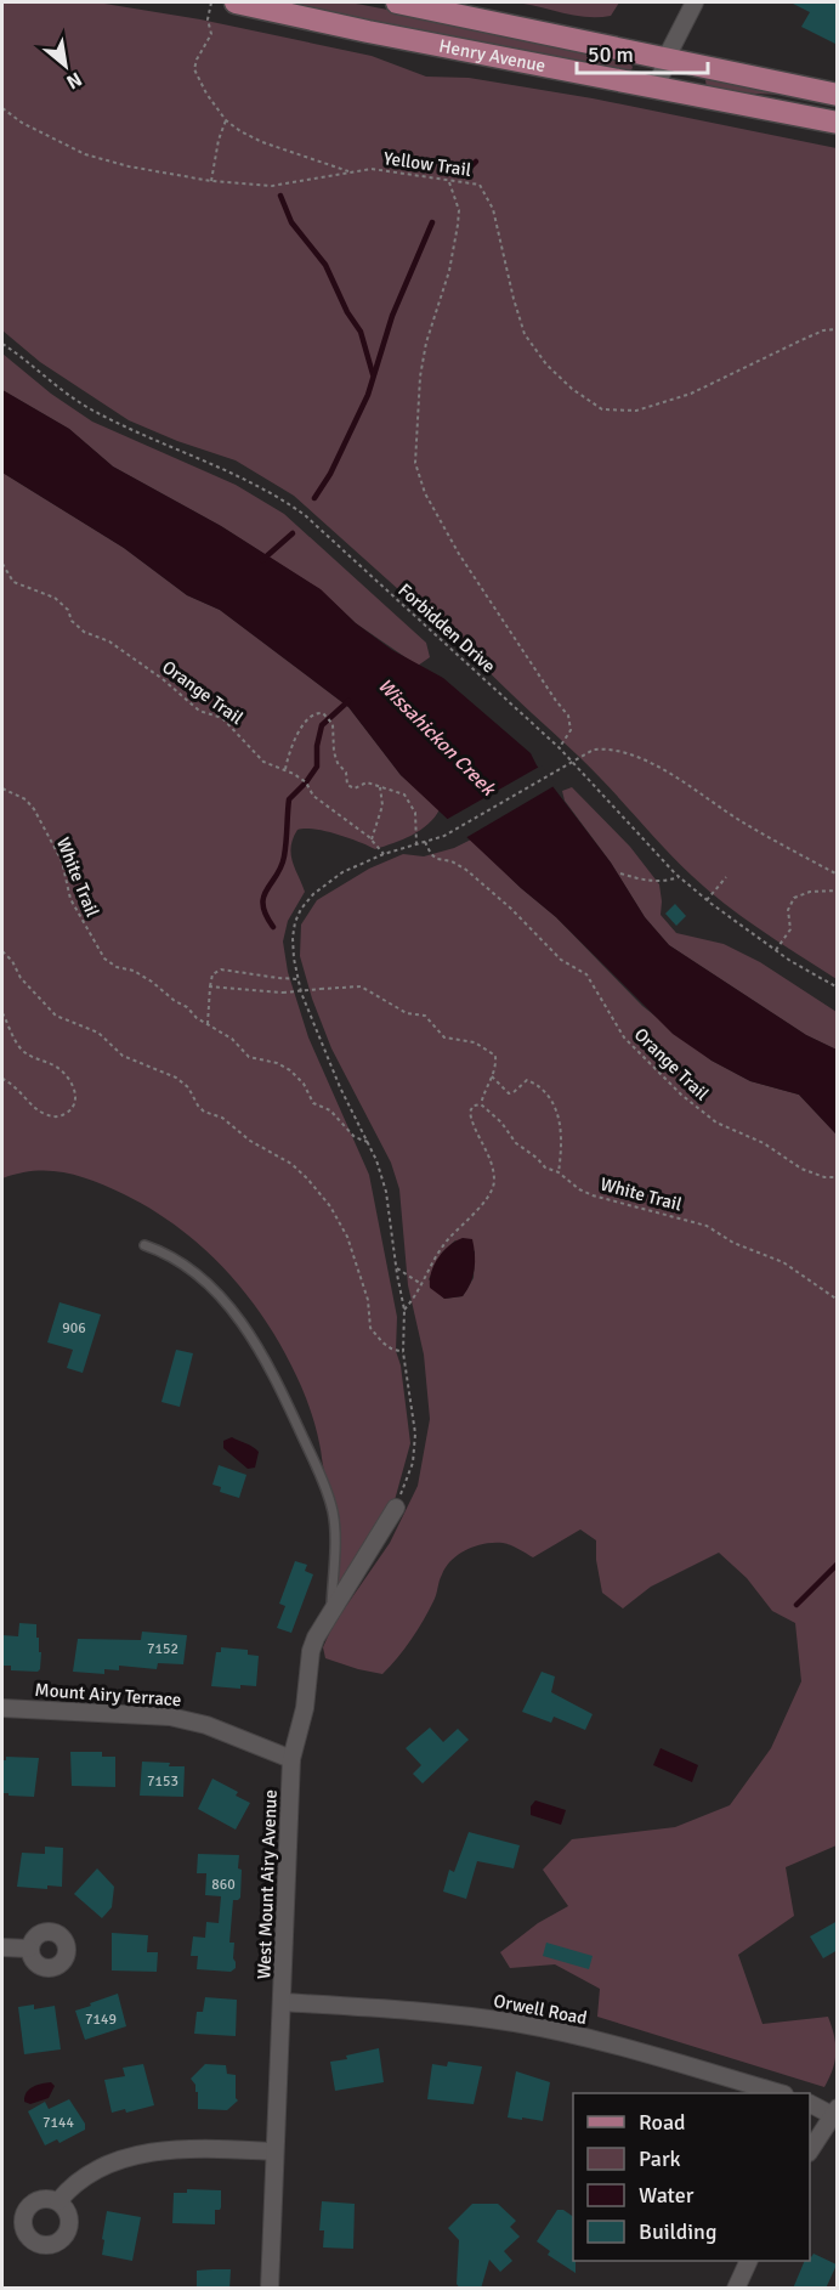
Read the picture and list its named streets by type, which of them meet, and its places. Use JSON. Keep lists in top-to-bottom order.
{
  "streets": {
    "main road": ["Henry Avenue"],
    "street": ["Mount Airy Terrace", "West Mount Airy Avenue", "Orwell Road"],
    "path": [
      "Yellow Trail",
      "Forbidden Drive",
      "Orange Trail",
      "White Trail"
    ]
  },
  "crossings": [
    ["Mount Airy Terrace", "West Mount Airy Avenue"],
    ["West Mount Airy Avenue", "Orwell Road"]
  ],
  "water": ["Wissahickon Creek"],
  "house_numbers": [
    "906",
    "7152",
    "7153",
    "860",
    "7149",
    "7144"
  ],
  "legend": [
    "Road",
    "Park",
    "Water",
    "Building"
  ],
  "scale_bar": "50 m",
  "north": "bottom right"
}
